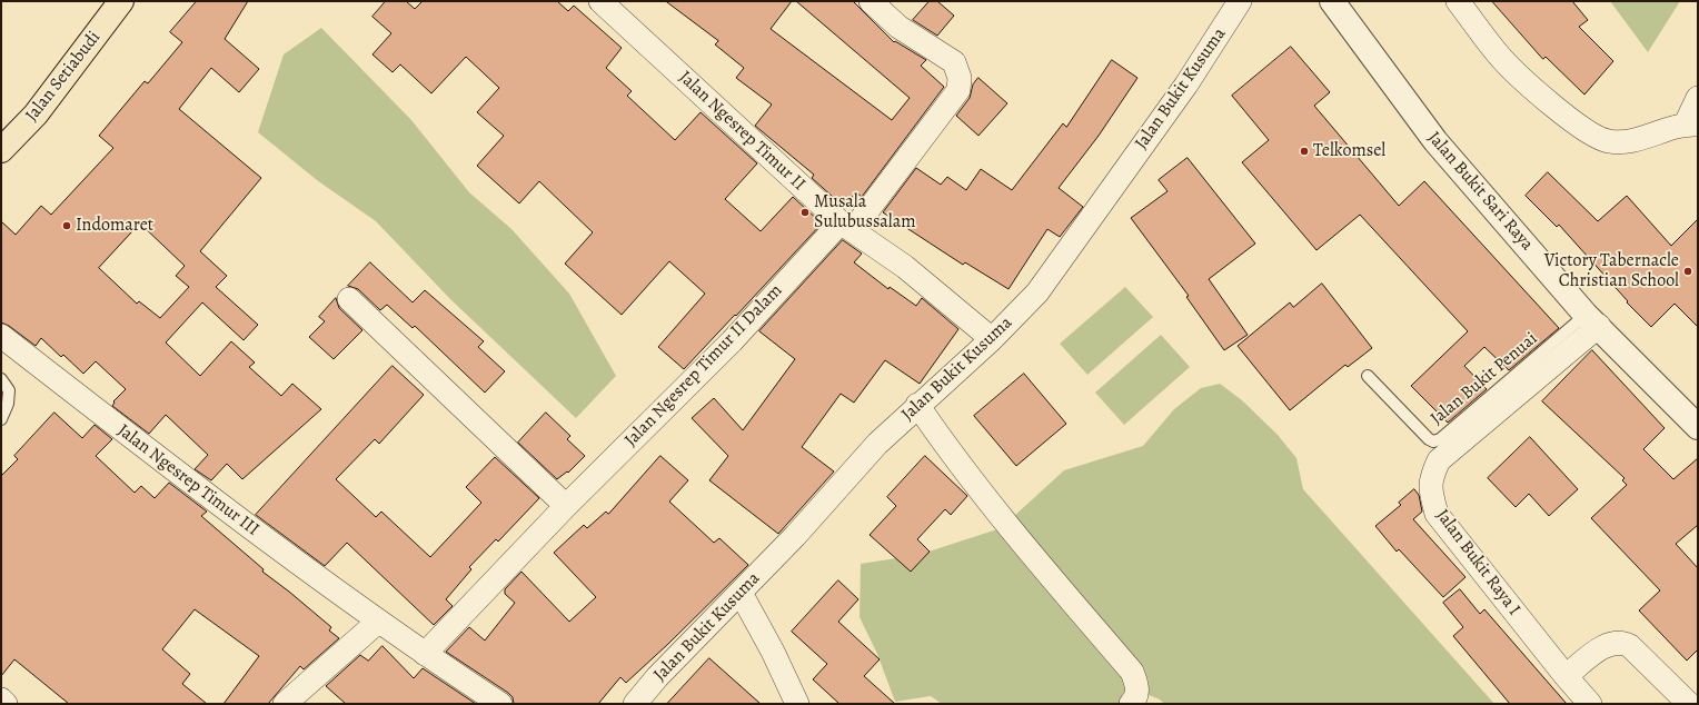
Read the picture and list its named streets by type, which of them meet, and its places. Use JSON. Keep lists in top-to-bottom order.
{
  "streets": {
    "highway": ["Jalan Setiabudi"],
    "street": [
      "Jalan Bukit Kusuma",
      "Jalan Ngesrep Timur II",
      "Jalan Bukit Sari Raya",
      "Jalan Ngesrep Timur II Dalam",
      "Jalan Ngesrep Timur III",
      "Jalan Bukit Raya I"
    ],
    "lane": ["Jalan Bukit Penuai"]
  },
  "crossings": [
    ["Jalan Bukit Kusuma", "Jalan Ngesrep Timur II"],
    ["Jalan Ngesrep Timur II", "Jalan Ngesrep Timur II Dalam"],
    ["Jalan Bukit Sari Raya", "Jalan Bukit Penuai"],
    ["Jalan Bukit Sari Raya", "Jalan Bukit Raya I"],
    ["Jalan Ngesrep Timur II Dalam", "Jalan Ngesrep Timur III"],
    ["Jalan Bukit Penuai", "Jalan Bukit Raya I"]
  ],
  "places": [
    "Telkomsel",
    "Musala Sulubussalam",
    "Indomaret",
    "Victory Tabernacle Christian School"
  ]
}
